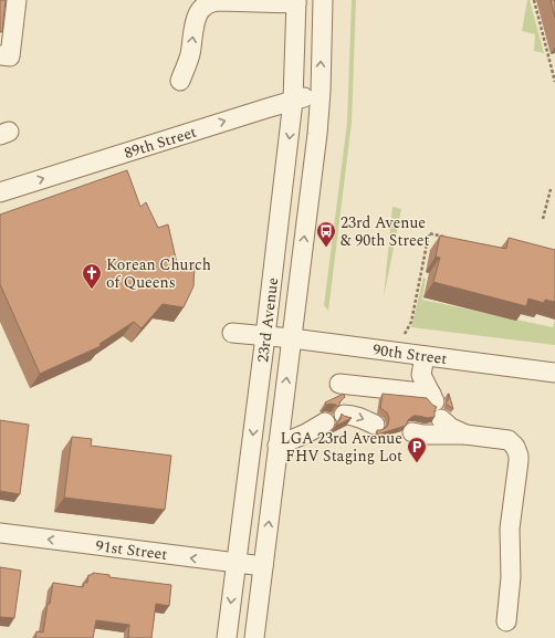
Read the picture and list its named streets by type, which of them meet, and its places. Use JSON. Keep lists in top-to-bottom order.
{
  "streets": {
    "street": [
      "89th Street",
      "23rd Avenue",
      "90th Street",
      "91st Street"
    ]
  },
  "crossings": [
    ["89th Street", "23rd Avenue"],
    ["23rd Avenue", "90th Street"],
    ["23rd Avenue", "91st Street"]
  ],
  "one_way": ["89th Street", "91st Street"],
  "places": {
    "bus stop": ["23rd Avenue & 90th Street"],
    "church": ["Korean Church of Queens"],
    "parking": ["LGA 23rd Avenue FHV Staging Lot"]
  }
}
